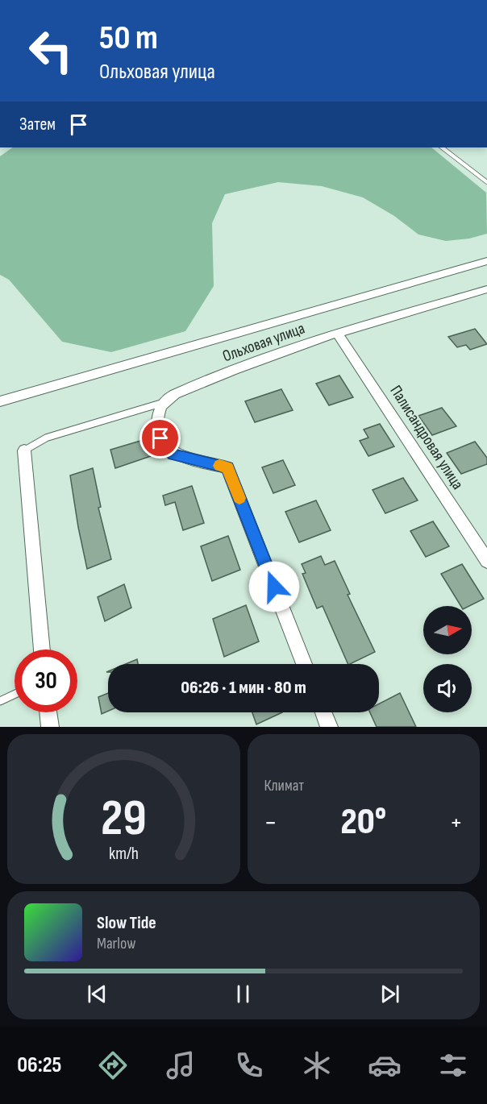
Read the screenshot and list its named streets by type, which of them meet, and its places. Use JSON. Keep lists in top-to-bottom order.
{
  "streets": {
    "street": ["Ольховая улица", "Палисандровая улица"]
  },
  "crossings": [
    ["Ольховая улица", "Палисандровая улица"]
  ],
  "north": "right",
  "page": {
    "turn": ["50 m", "Ольховая улица"],
    "then": "Затем",
    "limit": "30",
    "trip": "06:26 · 1 мин · 80 m",
    "tile": "Климат",
    "heat": ["−", "20°", "+"],
    "song": ["Slow Tide", "Marlow"],
    "tabs": "06:25",
    "gauge": ["29", "km/h"]
  }
}
